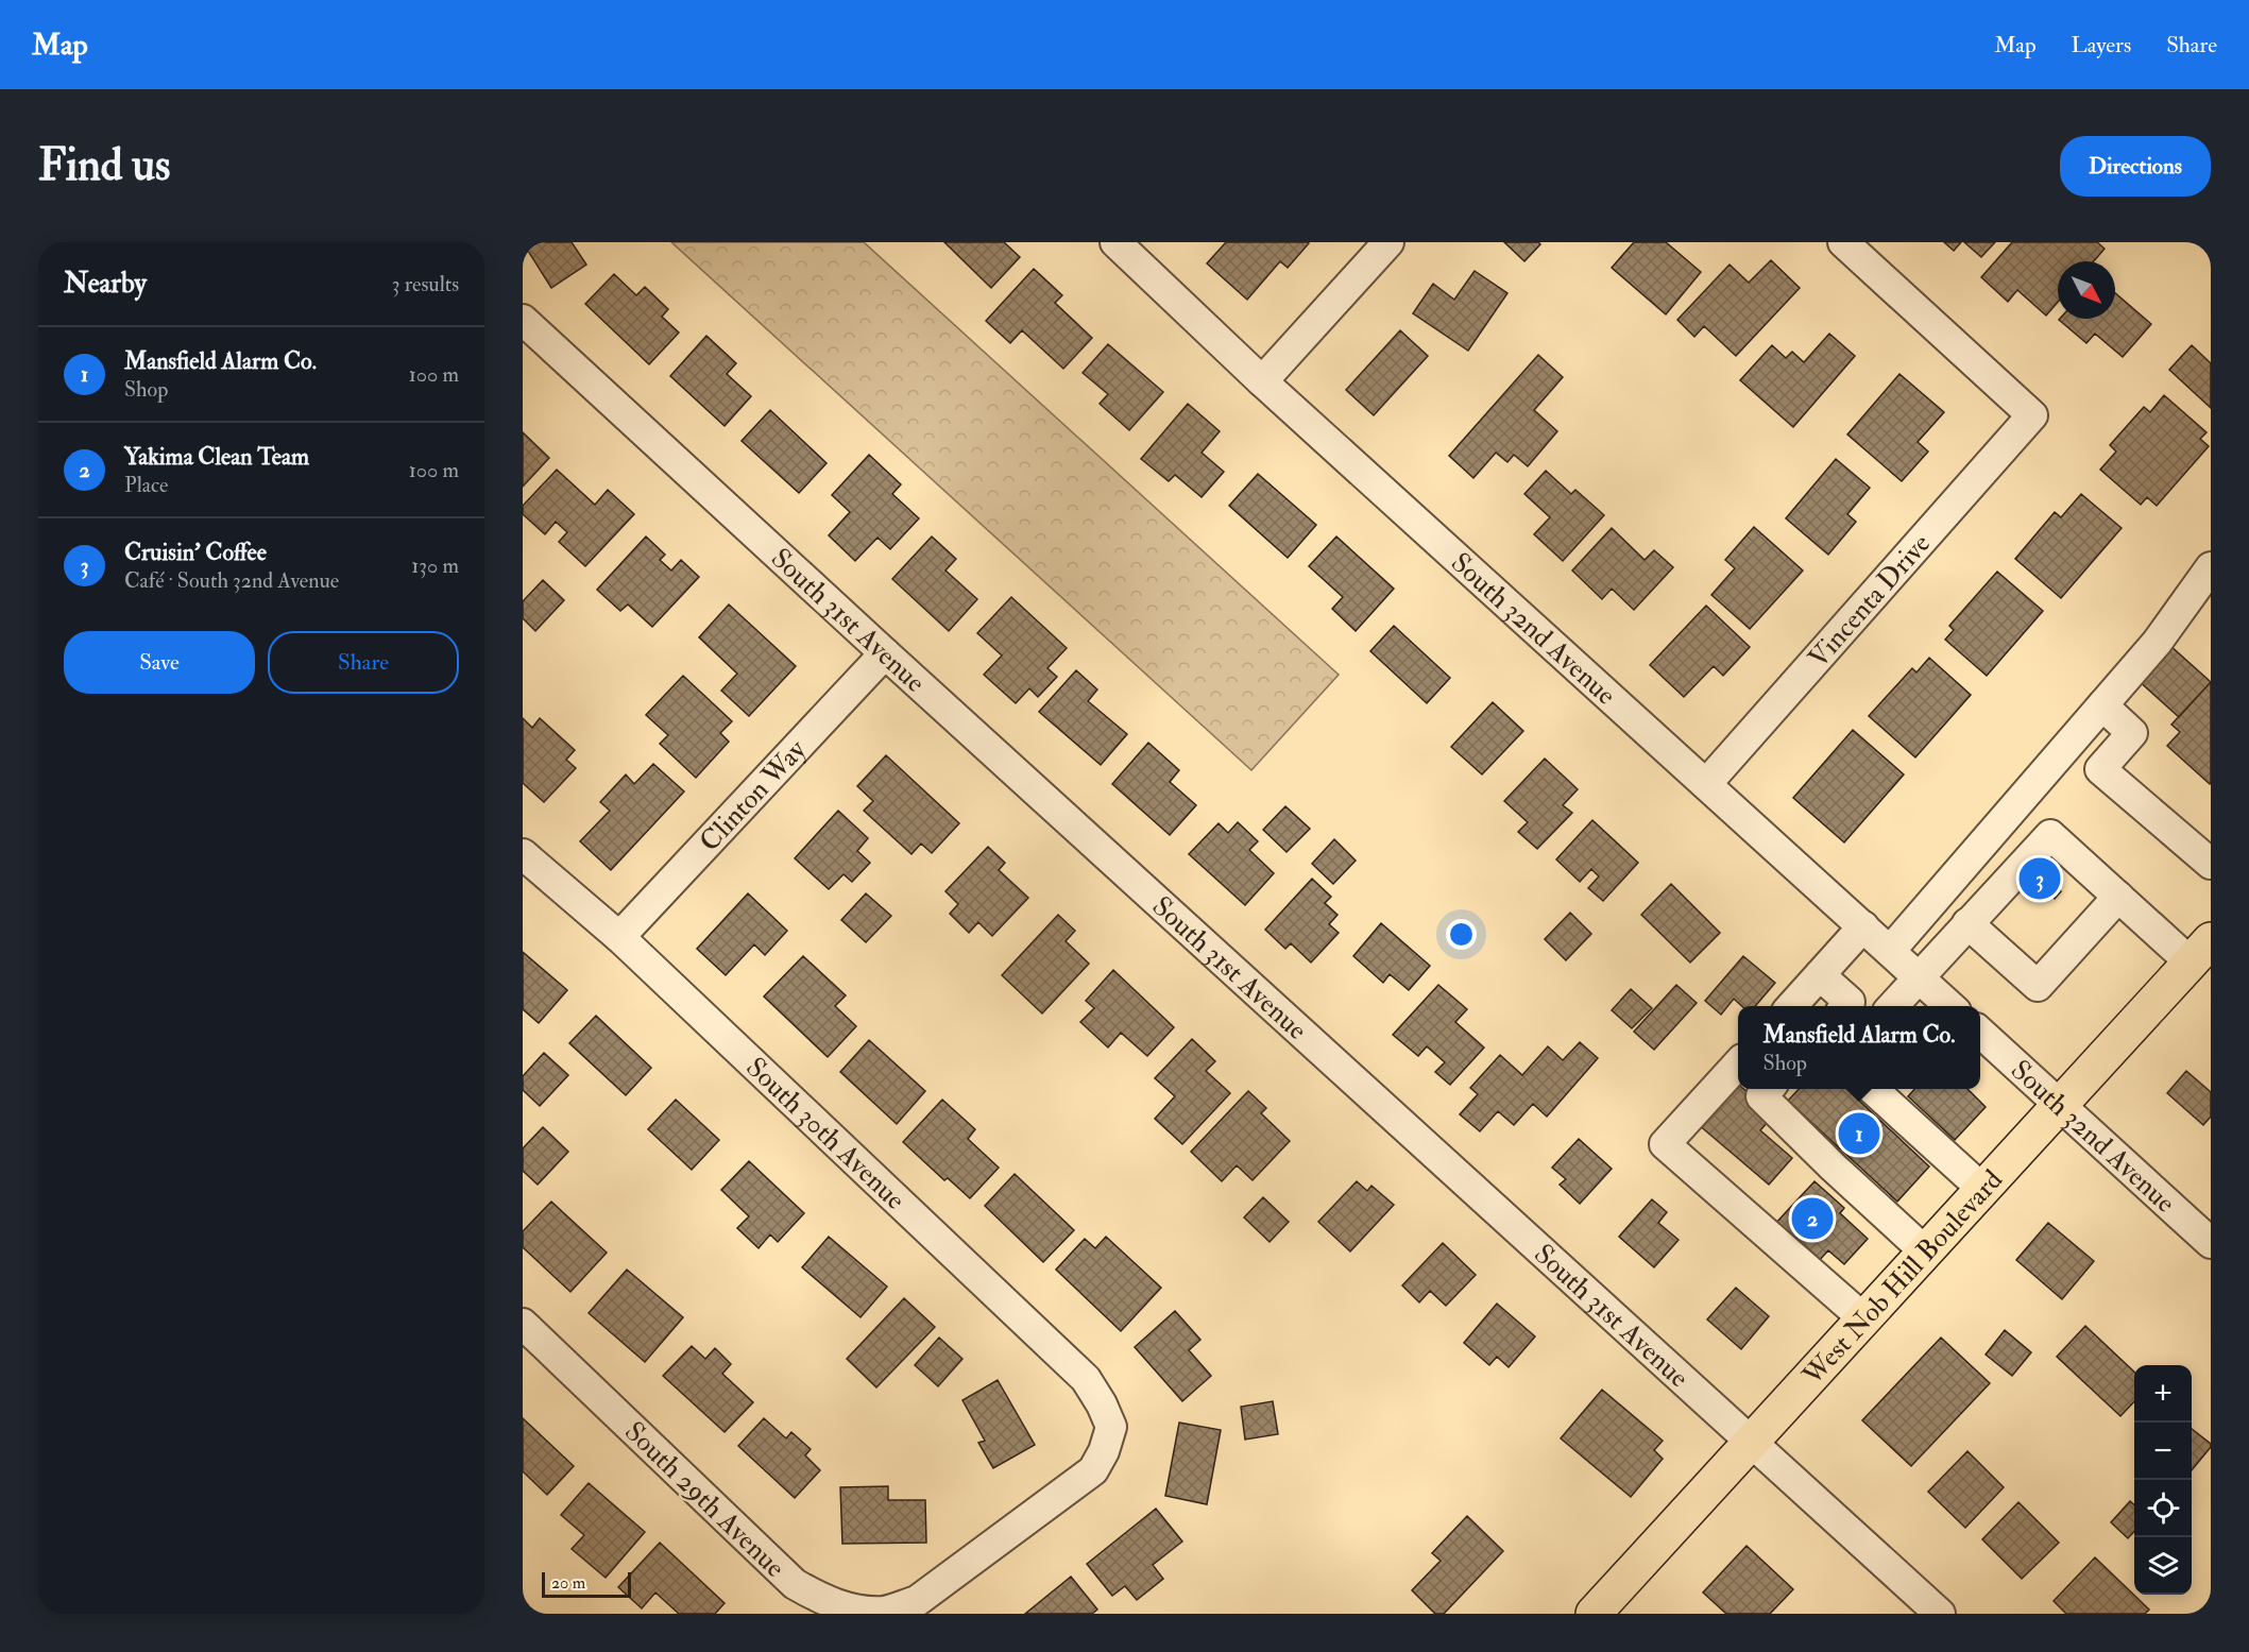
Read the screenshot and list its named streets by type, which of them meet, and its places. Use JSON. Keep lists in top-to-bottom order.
{
  "streets": {
    "main road": ["West Nob Hill Boulevard"],
    "street": [
      "Vincenta Drive",
      "South 31st Avenue",
      "South 32nd Avenue",
      "Clinton Way",
      "South 30th Avenue",
      "South 29th Avenue"
    ]
  },
  "crossings": [
    ["Vincenta Drive", "South 32nd Avenue"],
    ["South 31st Avenue", "Clinton Way"],
    ["South 31st Avenue", "West Nob Hill Boulevard"],
    ["South 32nd Avenue", "West Nob Hill Boulevard"],
    ["Clinton Way", "South 30th Avenue"],
    ["South 30th Avenue", "South 29th Avenue"]
  ],
  "scale_bar": "20 m",
  "north": "bottom right",
  "page": {
    "header": "Map",
    "nav": ["Map", "Layers", "Share"],
    "buttons": [
      "Directions",
      ["Save", "Share"]
    ],
    "title": "Find us",
    "heading": ["Nearby", "3 results"],
    "list": [
      {
        "mark": "1",
        "name": "Mansfield Alarm Co.",
        "note": "Shop",
        "value": "100 m"
      },
      {
        "mark": "2",
        "name": "Yakima Clean Team",
        "note": "Place",
        "value": "100 m"
      },
      {
        "mark": "3",
        "name": "Cruisin' Coffee",
        "note": "Café · South 32nd Avenue",
        "value": "130 m"
      }
    ],
    "pins": ["3", "1", "2"],
    "popup": ["Mansfield Alarm Co.", "Shop"],
    "map_buttons": ["+", "−"],
    "scale": "20 m"
  }
}
